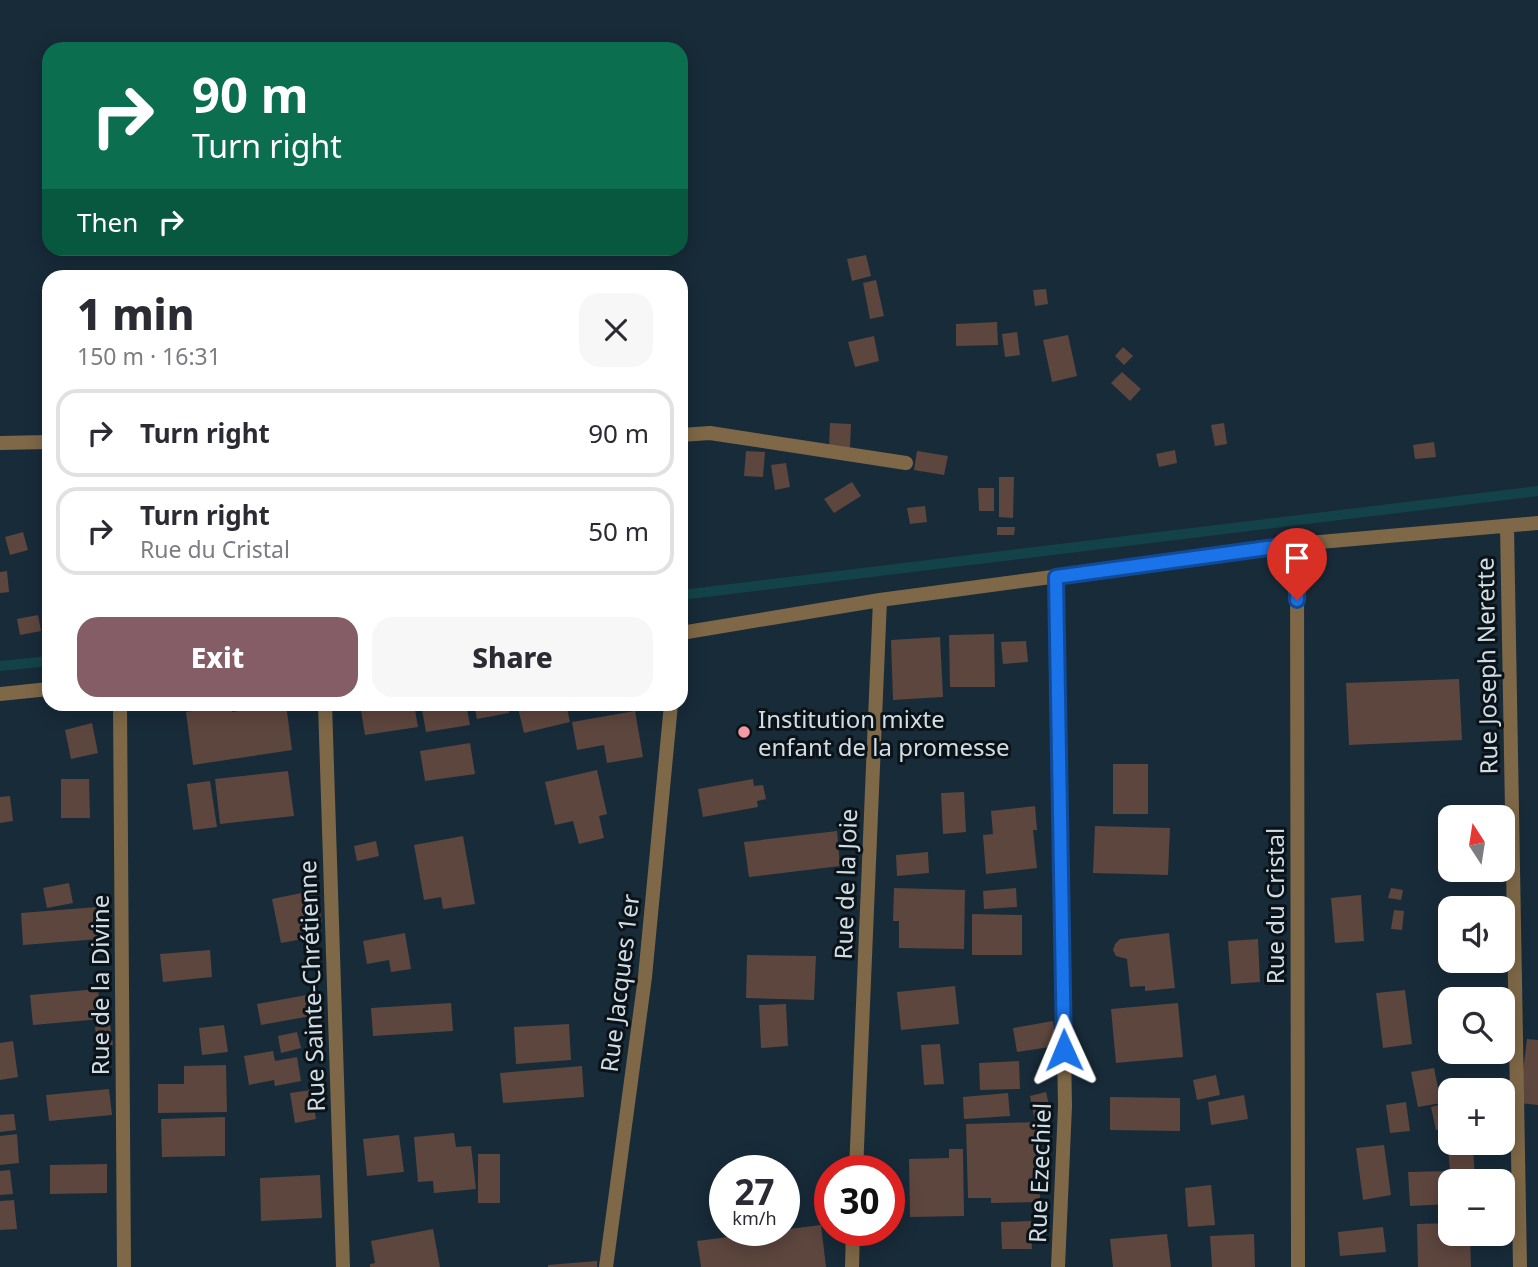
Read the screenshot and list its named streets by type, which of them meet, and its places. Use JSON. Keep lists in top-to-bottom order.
{
  "streets": {
    "street": [
      "Rue Joseph Nerette",
      "Rue de la Joie",
      "Rue du Cristal",
      "Rue Jacques 1er",
      "Rue de la Divine",
      "Rue Sainte-Chrétienne",
      "Rue Ezechiel"
    ]
  },
  "places": ["Institution mixte enfant de la promesse"],
  "north": "top",
  "page": {
    "turn": ["90 m", "Turn right"],
    "then": "Then",
    "heading": ["1 min", "150 m · 16:31"],
    "list": [
      {
        "name": "Turn right",
        "value": "90 m"
      },
      {
        "name": "Turn right",
        "note": "Rue du Cristal",
        "value": "50 m"
      }
    ],
    "buttons": ["Exit", "Share"],
    "map_buttons": ["+", "−"],
    "speed": "27 km/h",
    "limit": "30"
  }
}
